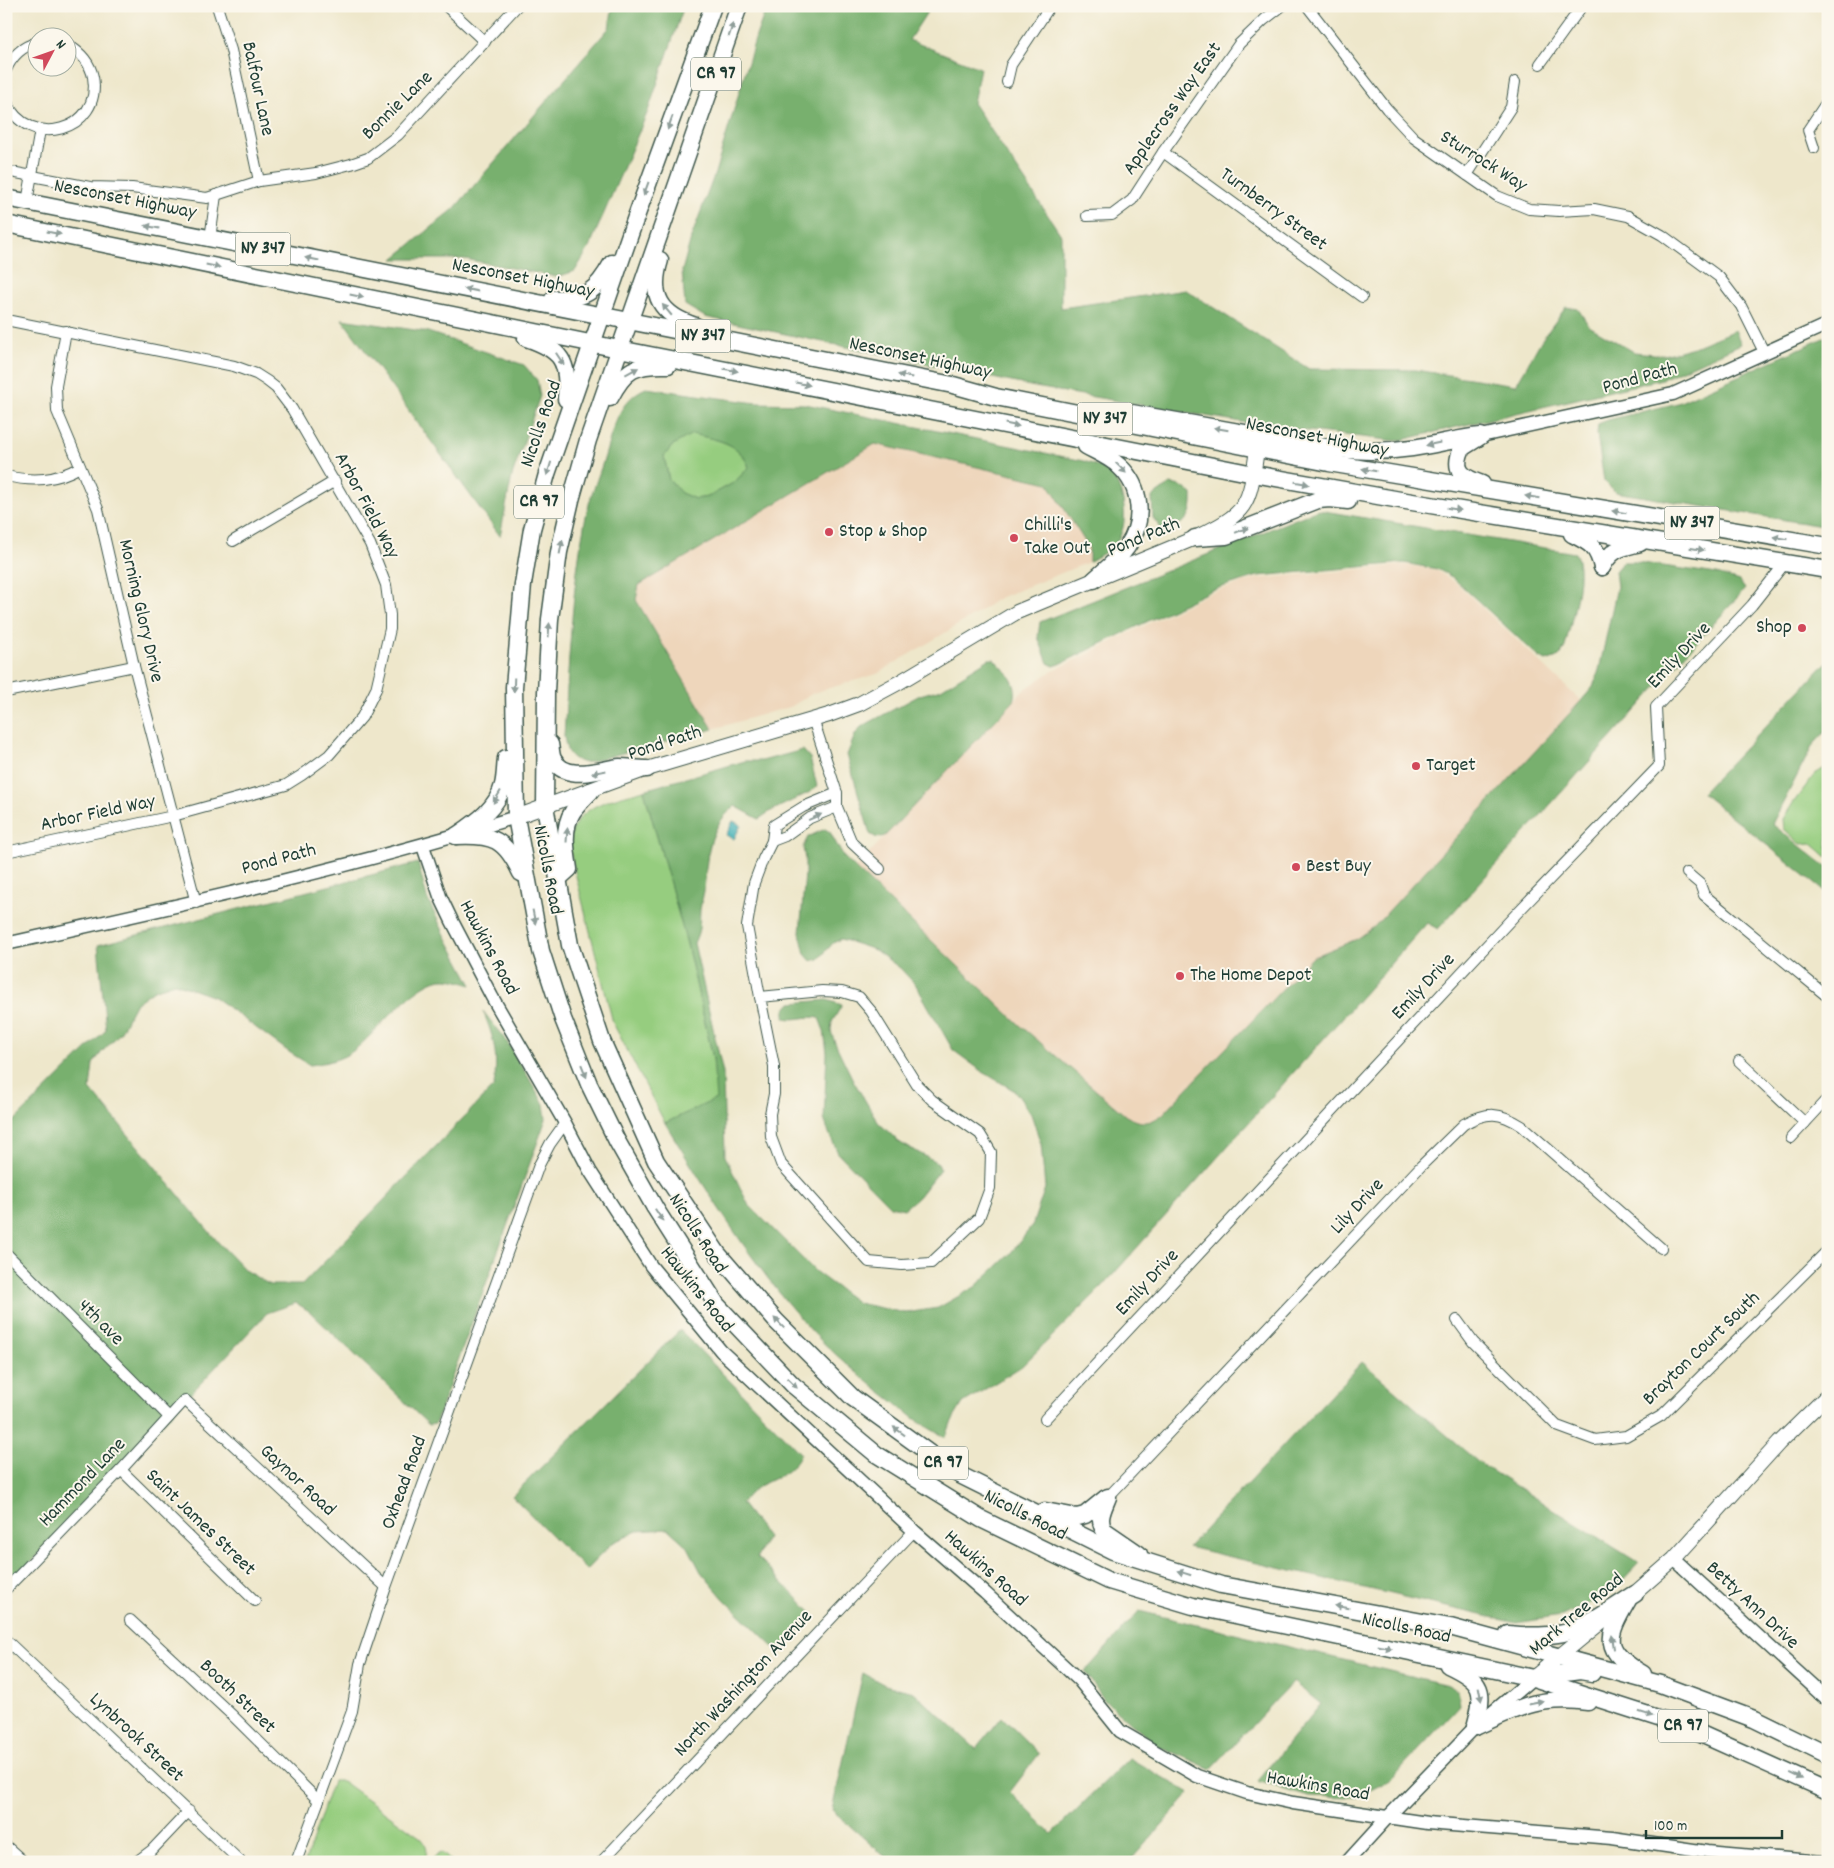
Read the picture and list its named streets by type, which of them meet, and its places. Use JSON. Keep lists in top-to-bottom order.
{
  "streets": {
    "highway": [
      "CR 97",
      "Nesconset Highway",
      "NY 347",
      "Nicolls Road"
    ],
    "main road": ["Pond Path", "Mark Tree Road"],
    "street": [
      "Balfour Lane",
      "Bonnie Lane",
      "Applecross Way East",
      "Sturrock Way",
      "Turnberry Street",
      "Arbor Field Way",
      "Morning Glory Drive",
      "Emily Drive",
      "Hawkins Road",
      "Lily Drive",
      "4th ave",
      "Brayton Court South",
      "Gaynor Road",
      "Hammond Lane",
      "Oxhead Road",
      "Saint James Street",
      "Betty Ann Drive",
      "North Washington Avenue",
      "Booth Street",
      "Lynbrook Street"
    ]
  },
  "crossings": [
    ["Balfour Lane", "Bonnie Lane"],
    ["Applecross Way East", "Turnberry Street"],
    ["Sturrock Way", "Pond Path"],
    ["Nesconset Highway", "Pond Path"],
    ["Nesconset Highway", "Nicolls Road"],
    ["NY 347", "Pond Path"],
    ["NY 347", "Nicolls Road"],
    ["NY 347", "Emily Drive"],
    ["Pond Path", "Nicolls Road"],
    ["Pond Path", "Morning Glory Drive"],
    ["Pond Path", "Hawkins Road"],
    ["Nicolls Road", "Mark Tree Road"],
    ["Arbor Field Way", "Morning Glory Drive"],
    ["Hawkins Road", "Oxhead Road"],
    ["Hawkins Road", "Mark Tree Road"],
    ["Hawkins Road", "North Washington Avenue"],
    ["4th ave", "Hammond Lane"],
    ["Gaynor Road", "Hammond Lane"],
    ["Gaynor Road", "Oxhead Road"],
    ["Hammond Lane", "Saint James Street"],
    ["Oxhead Road", "Booth Street"],
    ["Betty Ann Drive", "Mark Tree Road"]
  ],
  "places": [
    "Stop & Shop",
    "Chilli's Take Out",
    "Shop",
    "Target",
    "Best Buy",
    "The Home Depot"
  ],
  "scale_bar": "100 m",
  "north": "top right"
}
